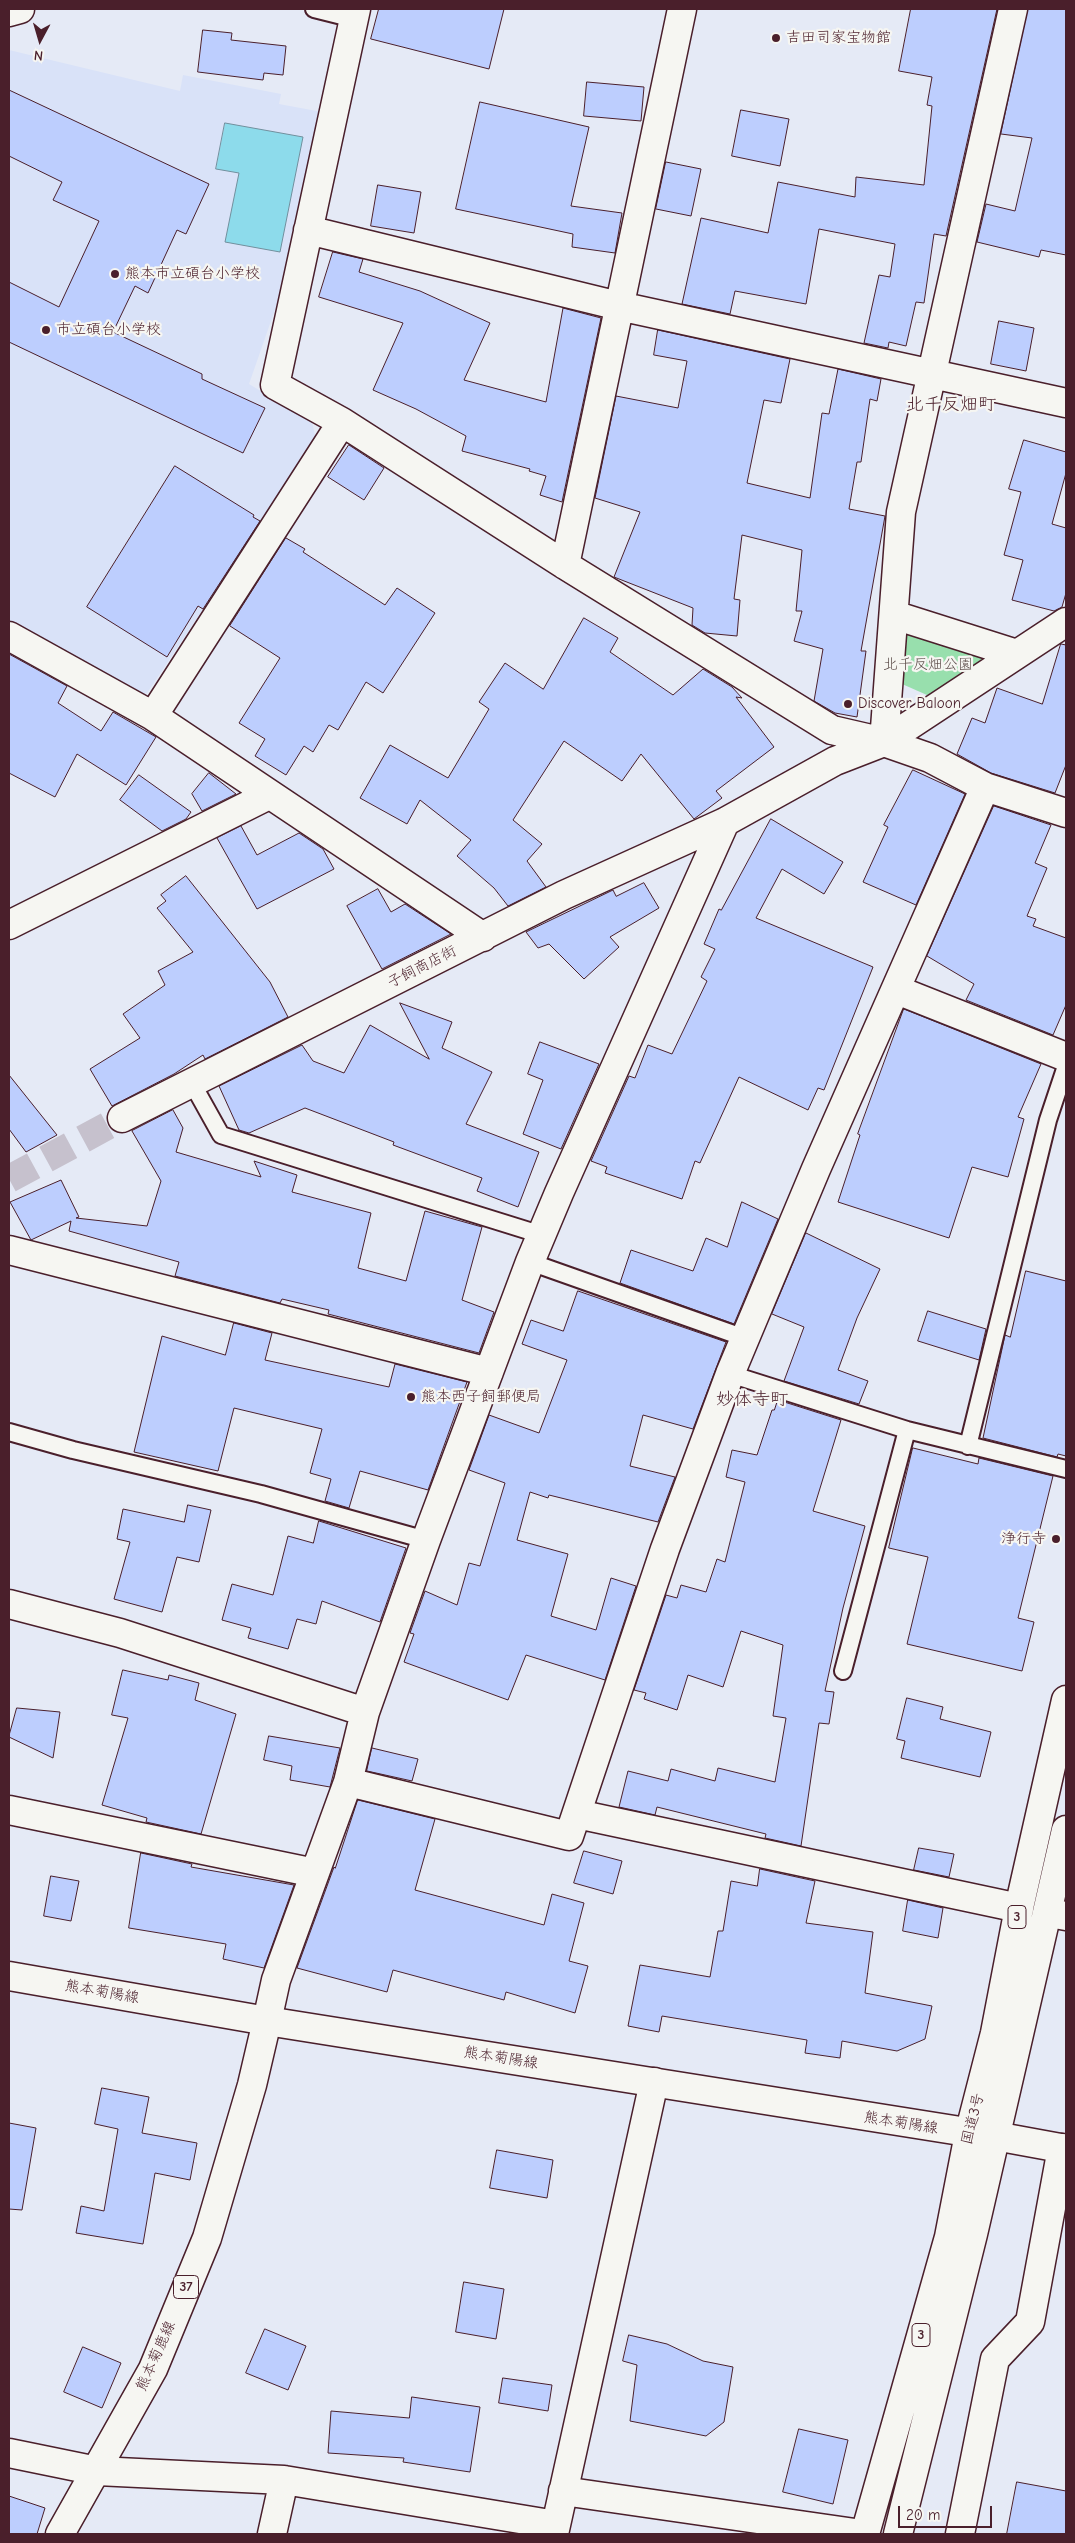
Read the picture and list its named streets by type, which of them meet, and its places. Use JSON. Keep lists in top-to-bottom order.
{
  "streets": {
    "main road": [
      "子飼商店街",
      "3",
      "熊本菊陽線",
      "国道3号",
      "37",
      "熊本菊鹿線"
    ]
  },
  "crossings": [
    ["子飼商店街", "熊本菊鹿線"],
    ["熊本菊陽線", "国道3号"],
    ["熊本菊陽線", "熊本菊鹿線"]
  ],
  "districts": ["北千反畑町", "妙体寺町"],
  "parks": ["北千反畑公園"],
  "places": [
    "吉田司家宝物館",
    "熊本市立碩台小学校",
    "市立碩台小学校",
    "Discover Baloon",
    "熊本西子飼郵便局",
    "浄行寺"
  ],
  "scale_bar": "20 m",
  "north": "bottom"
}
